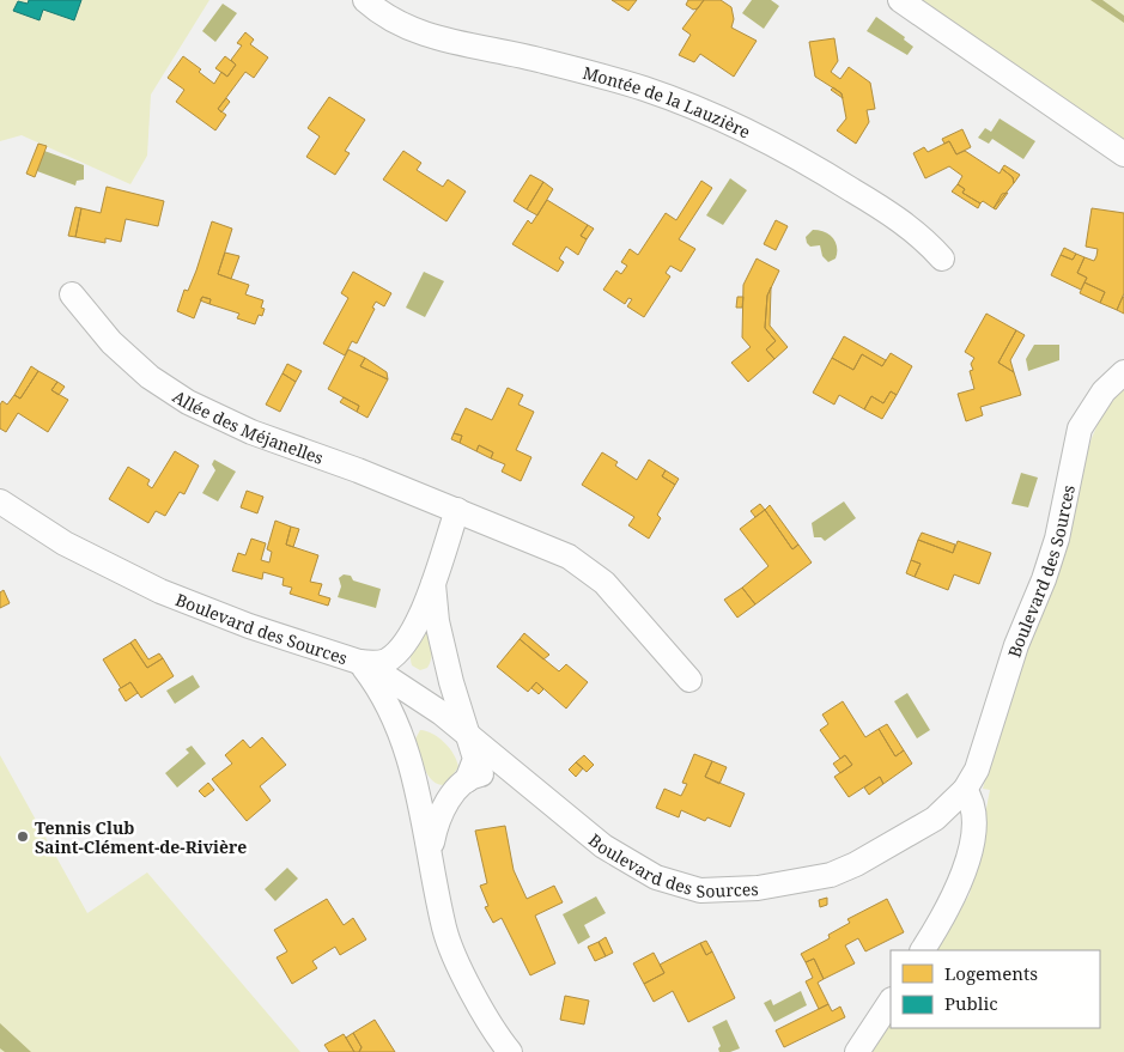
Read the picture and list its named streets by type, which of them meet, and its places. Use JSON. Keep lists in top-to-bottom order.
{
  "streets": {
    "street": ["Montée de la Lauzière", "Allée des Méjanelles", "Boulevard des Sources"]
  },
  "places": ["Tennis Club Saint-Clément-de-Rivière"],
  "legend": ["Logements", "Public"]
}
